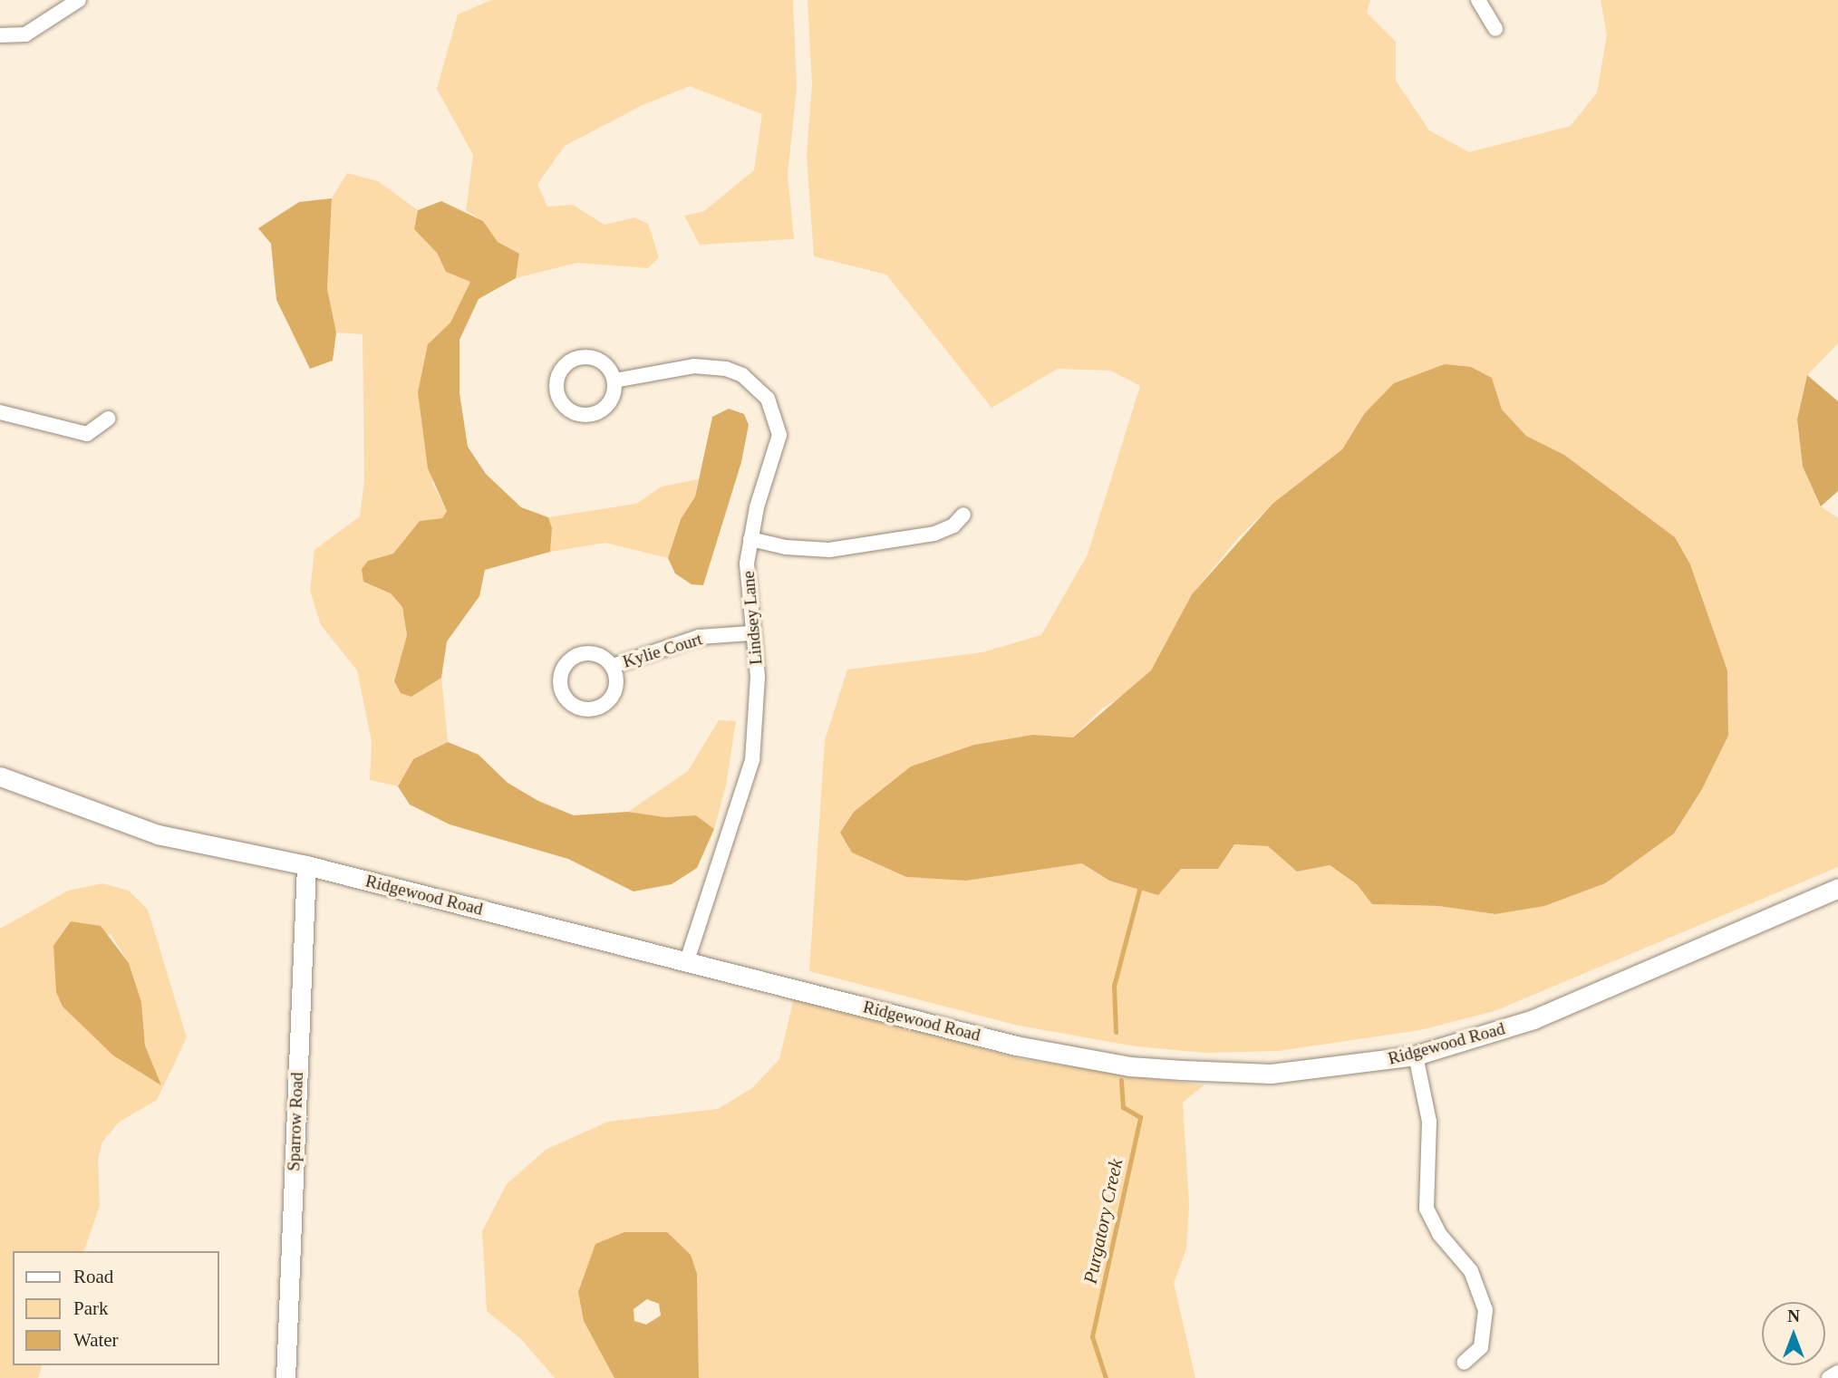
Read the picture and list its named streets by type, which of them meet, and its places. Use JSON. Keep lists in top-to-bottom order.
{
  "streets": {
    "street": [
      "Lindsey Lane",
      "Kylie Court",
      "Ridgewood Road",
      "Sparrow Road"
    ]
  },
  "crossings": [
    ["Lindsey Lane", "Kylie Court"],
    ["Lindsey Lane", "Ridgewood Road"],
    ["Ridgewood Road", "Sparrow Road"]
  ],
  "water": ["Purgatory Creek"],
  "legend": ["Road", "Park", "Water"],
  "north": "top"
}
